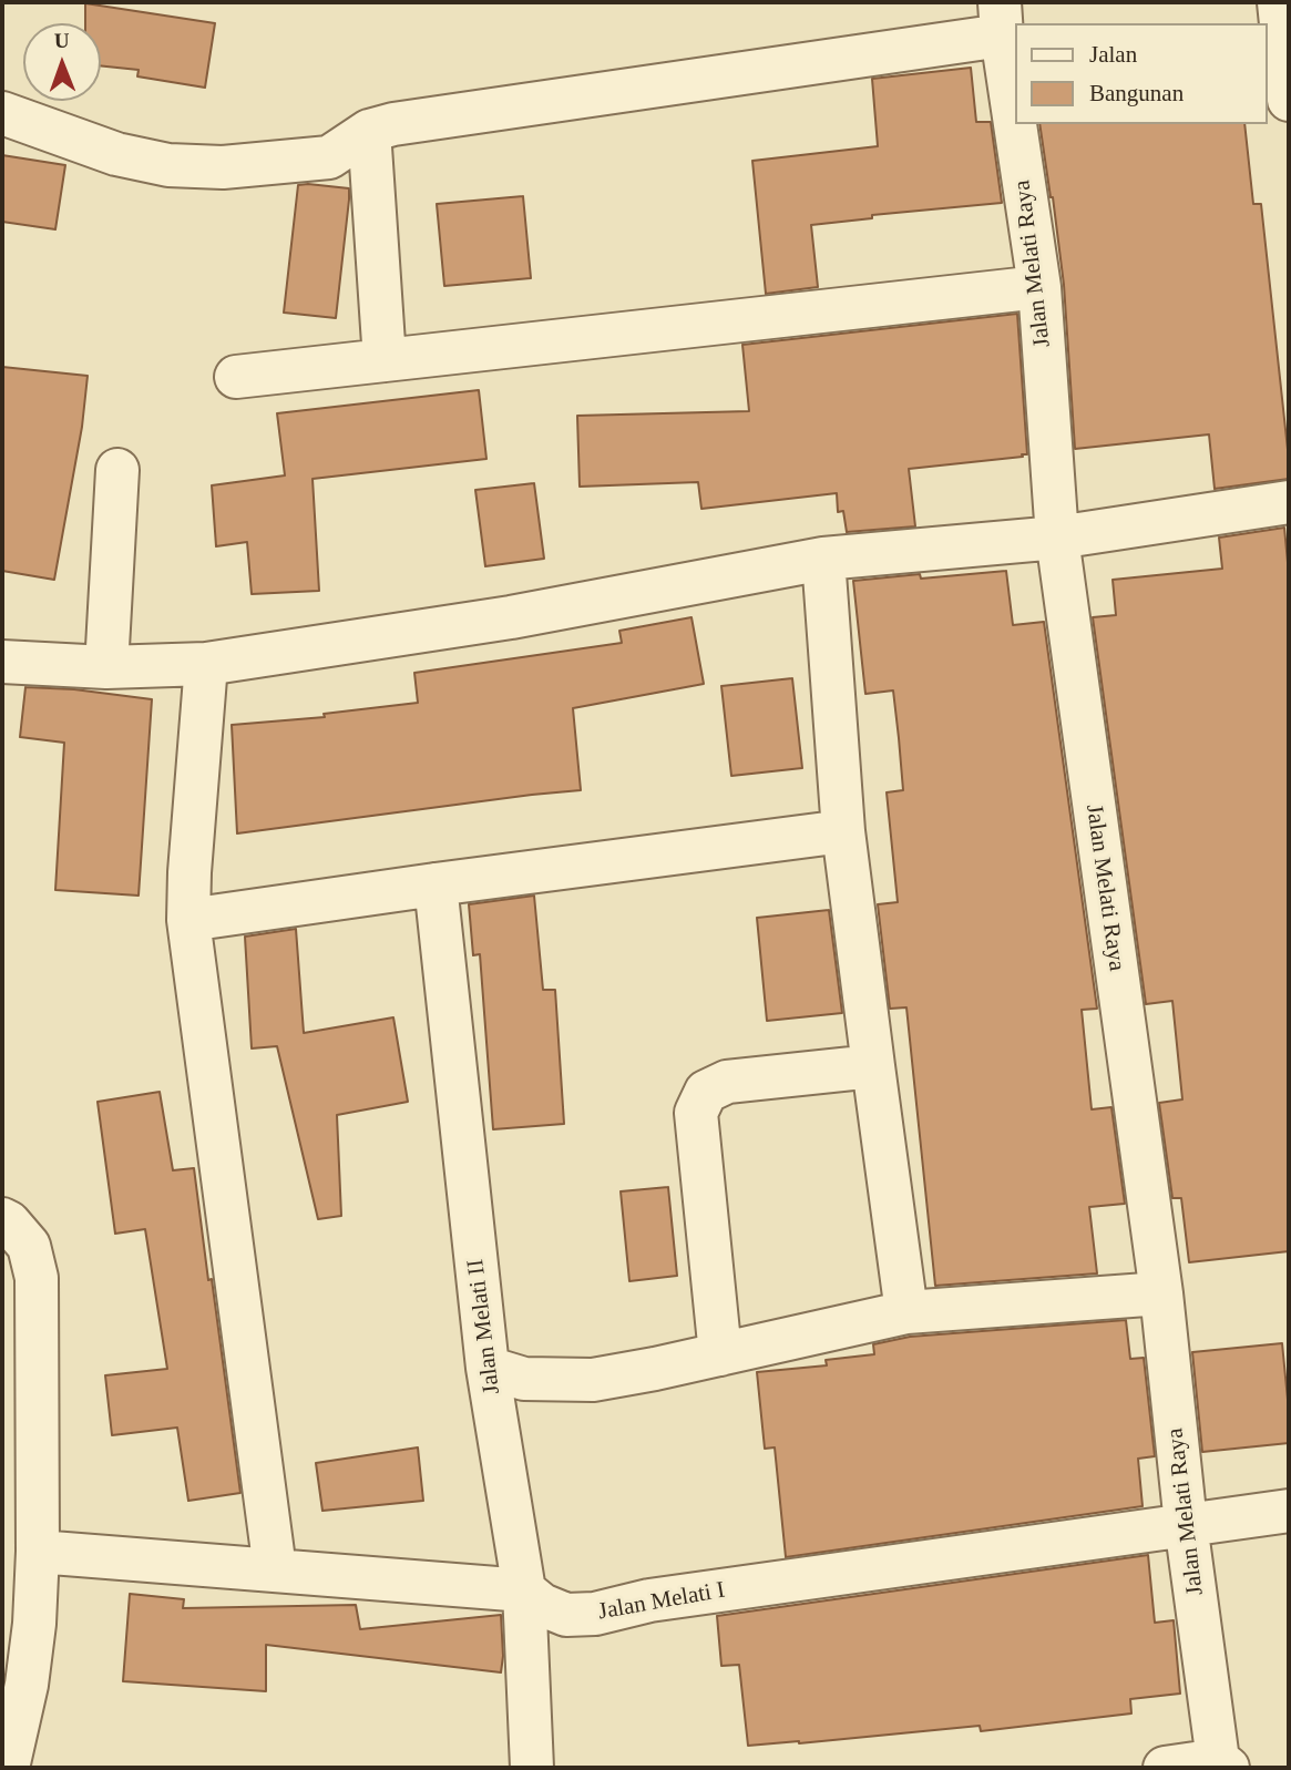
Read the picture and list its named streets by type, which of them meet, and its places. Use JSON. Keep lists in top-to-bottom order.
{
  "streets": {
    "street": ["Jalan Melati Raya", "Jalan Melati II", "Jalan Melati I"]
  },
  "crossings": [
    ["Jalan Melati Raya", "Jalan Melati I"],
    ["Jalan Melati II", "Jalan Melati I"]
  ],
  "legend": ["Jalan", "Bangunan"],
  "north": "top"
}
